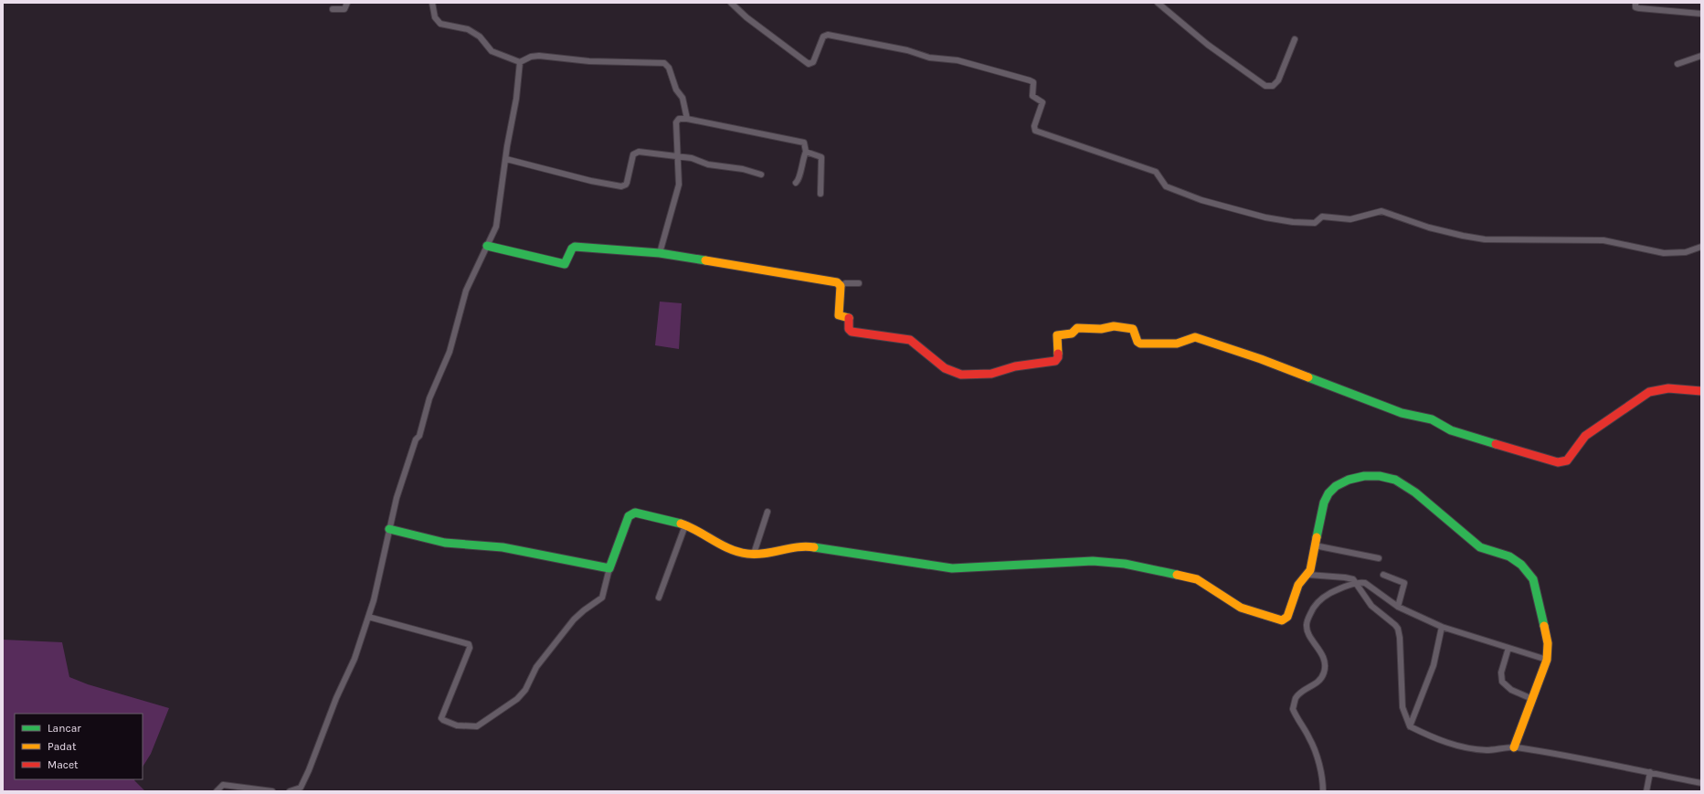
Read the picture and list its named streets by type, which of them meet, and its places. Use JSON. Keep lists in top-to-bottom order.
{
  "legend": ["Lancar", "Padat", "Macet"]
}
